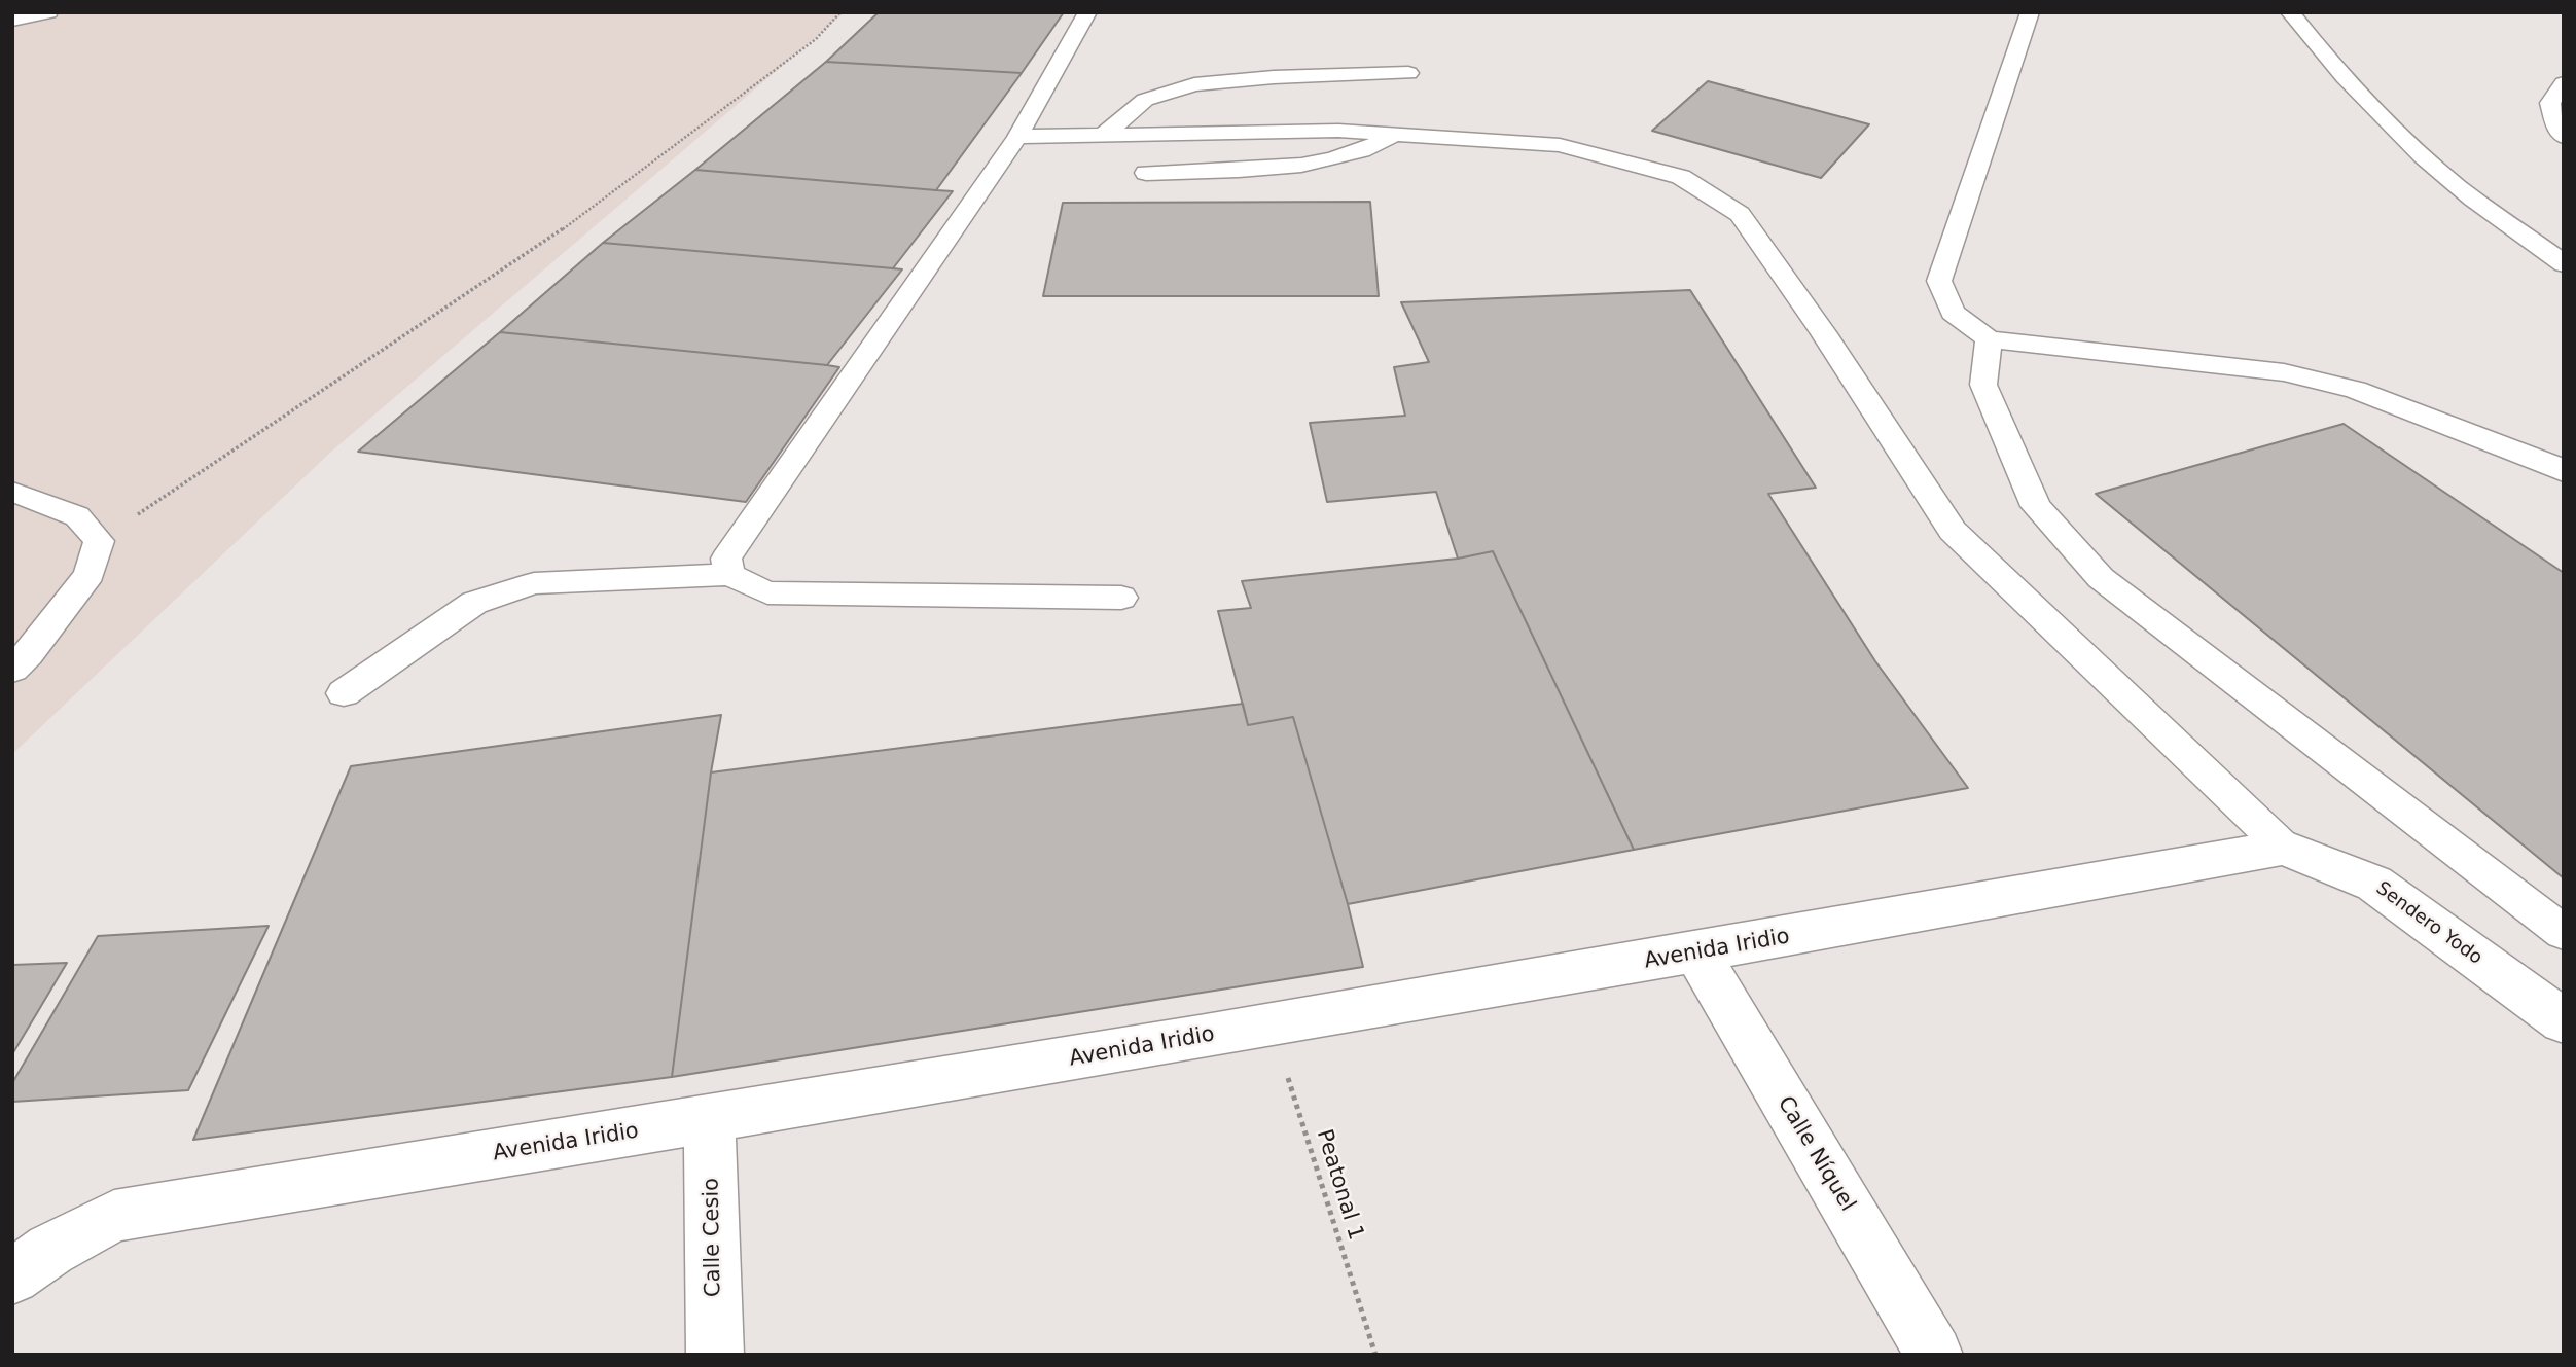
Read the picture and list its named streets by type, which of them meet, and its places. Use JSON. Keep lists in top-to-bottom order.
{
  "streets": {
    "street": [
      "Sendero Yodo",
      "Avenida Iridio",
      "Calle Níquel",
      "Calle Cesio"
    ],
    "path": ["Peatonal 1"]
  },
  "crossings": [
    ["Sendero Yodo", "Avenida Iridio"],
    ["Avenida Iridio", "Calle Níquel"],
    ["Avenida Iridio", "Peatonal 1"],
    ["Avenida Iridio", "Calle Cesio"]
  ]
}
